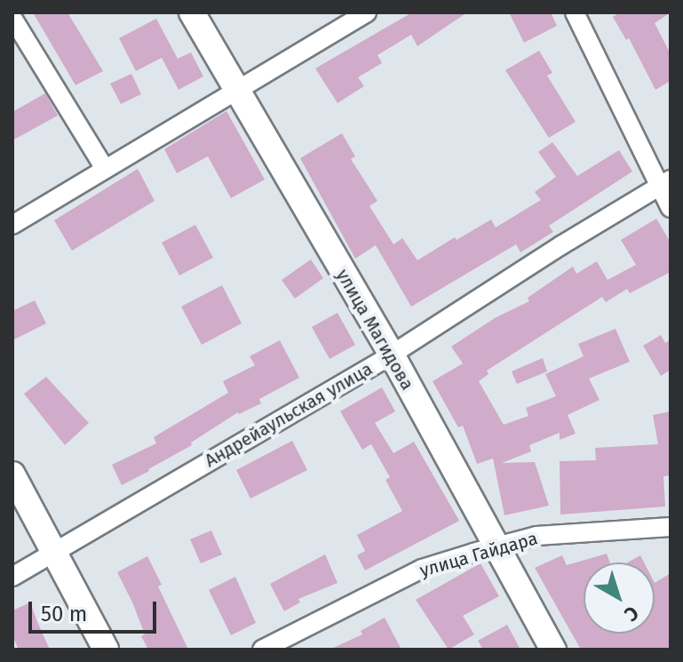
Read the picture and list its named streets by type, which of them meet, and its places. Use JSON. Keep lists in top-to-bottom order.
{
  "streets": {
    "main road": ["улица Магидова"],
    "street": ["Андрейаульская улица", "улица Гайдара"]
  },
  "crossings": [
    ["улица Магидова", "Андрейаульская улица"],
    ["улица Магидова", "улица Гайдара"]
  ],
  "scale_bar": "50 m",
  "north": "bottom right"
}
